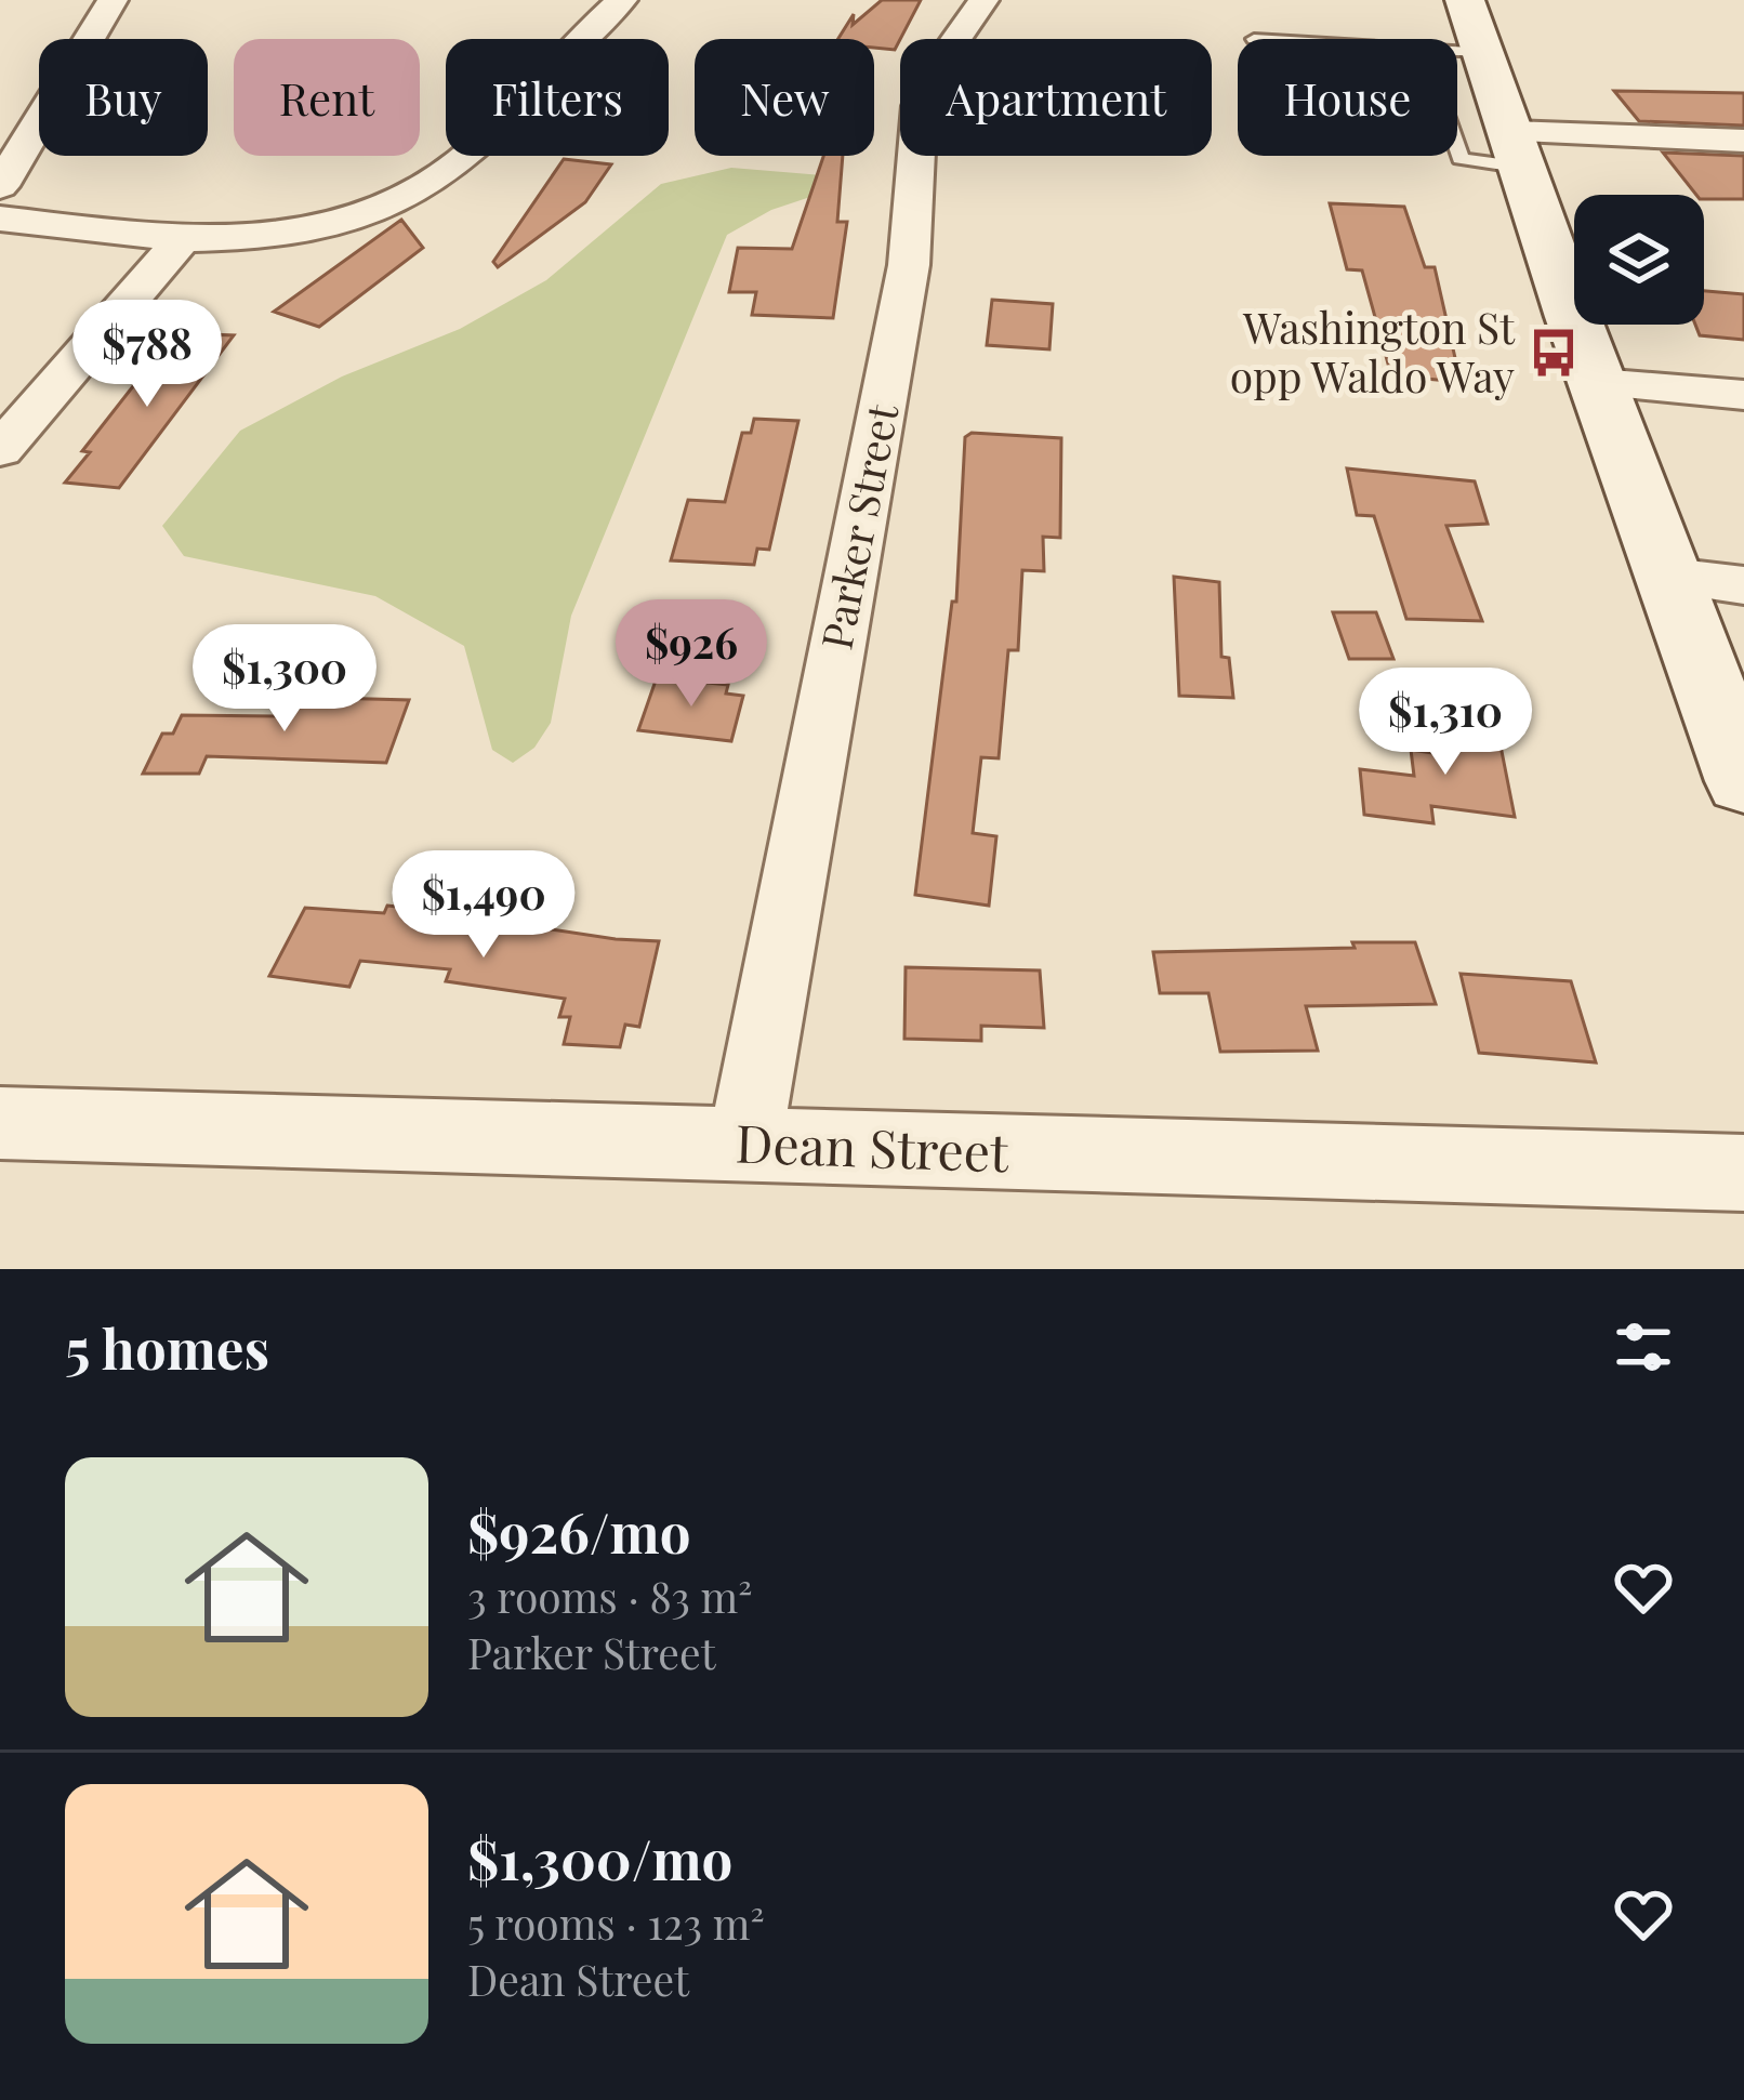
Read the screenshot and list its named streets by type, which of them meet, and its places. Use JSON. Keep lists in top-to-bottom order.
{
  "streets": {
    "street": ["Parker Street", "Dean Street"]
  },
  "crossings": [
    ["Parker Street", "Dean Street"]
  ],
  "places": {
    "bus stop": ["Washington St opp Waldo Way"]
  },
  "page": {
    "chip": [
      "Buy",
      "Rent",
      "Filters",
      "New",
      "Apartment",
      "House"
    ],
    "price": [
      "$788",
      "$926",
      "$1,300",
      "$1,310",
      "$1,490"
    ],
    "heading": "5 homes",
    "list": [
      {
        "name": "$926/mo",
        "note": "3 rooms · 83 m² · Parker Street"
      },
      {
        "name": "$1,300/mo",
        "note": "5 rooms · 123 m² · Dean Street"
      }
    ]
  }
}
